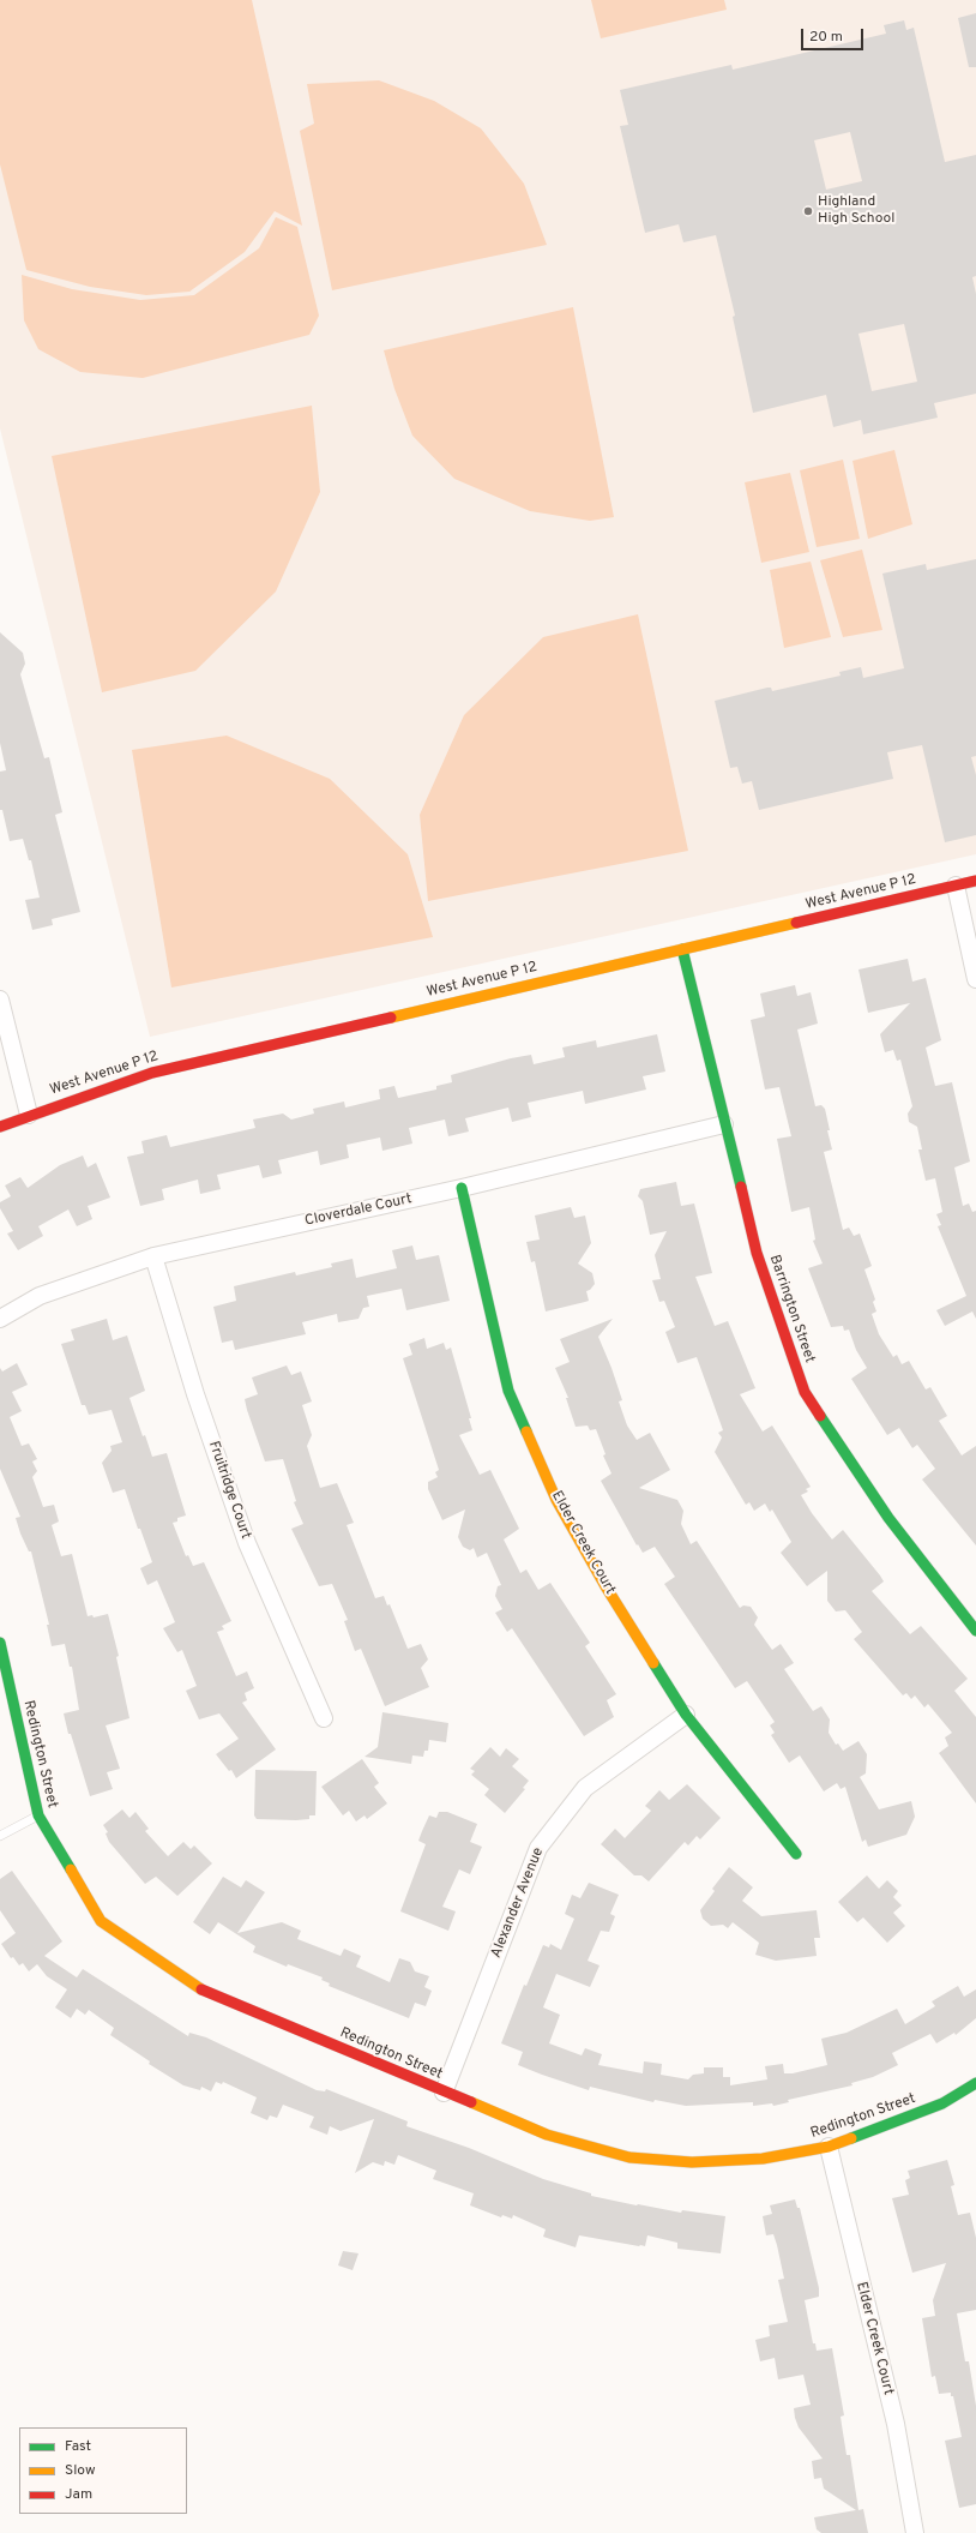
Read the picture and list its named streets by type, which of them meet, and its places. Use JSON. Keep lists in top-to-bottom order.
{
  "streets": {
    "street": [
      "West Avenue P 12",
      "Cloverdale Court",
      "Barrington Street",
      "Fruitridge Court",
      "Elder Creek Court",
      "Redington Street",
      "Alexander Avenue"
    ]
  },
  "crossings": [
    ["West Avenue P 12", "Barrington Street"],
    ["Cloverdale Court", "Barrington Street"],
    ["Cloverdale Court", "Fruitridge Court"],
    ["Cloverdale Court", "Elder Creek Court"],
    ["Elder Creek Court", "Redington Street"],
    ["Elder Creek Court", "Alexander Avenue"],
    ["Redington Street", "Alexander Avenue"]
  ],
  "places": ["Highland High School"],
  "legend": ["Fast", "Slow", "Jam"],
  "scale_bar": "20 m"
}
